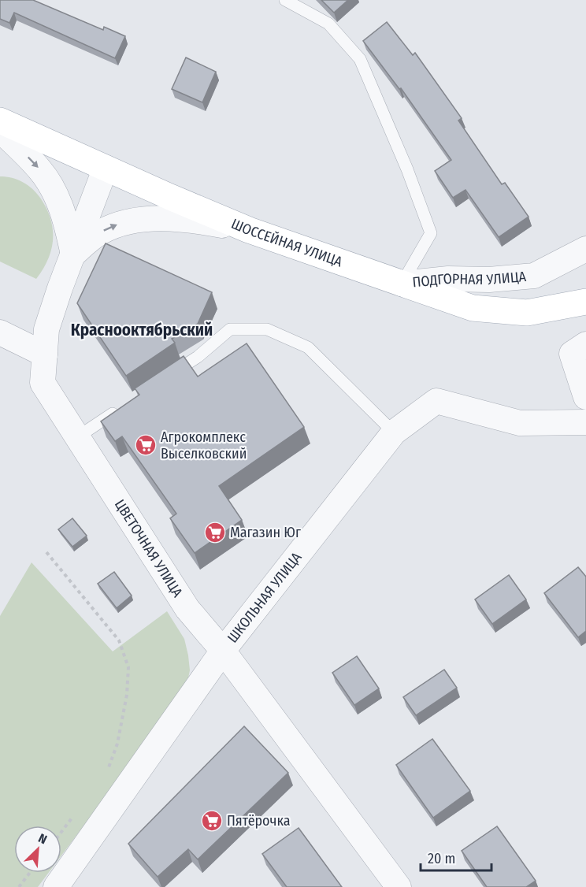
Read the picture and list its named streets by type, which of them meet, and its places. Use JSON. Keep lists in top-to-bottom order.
{
  "streets": {
    "main road": ["ШОССЕЙНАЯ УЛИЦА"],
    "street": ["ПОДГОРНАЯ УЛИЦА", "ЦВЕТОЧНАЯ УЛИЦА", "ШКОЛЬНАЯ УЛИЦА"]
  },
  "crossings": [
    ["ШОССЕЙНАЯ УЛИЦА", "ПОДГОРНАЯ УЛИЦА"],
    ["ШОССЕЙНАЯ УЛИЦА", "ЦВЕТОЧНАЯ УЛИЦА"],
    ["ЦВЕТОЧНАЯ УЛИЦА", "ШКОЛЬНАЯ УЛИЦА"]
  ],
  "districts": ["Краснооктябрьский"],
  "places": {
    "supermarket": ["Агрокомплекс Выселковский", "Магазин Юг", "Пятёрочка"]
  },
  "scale_bar": "20 m",
  "north": "top right"
}
